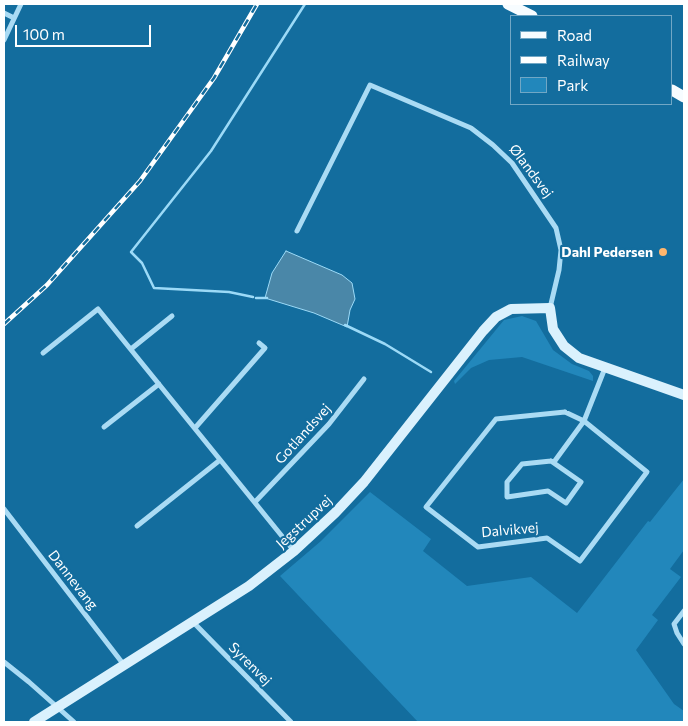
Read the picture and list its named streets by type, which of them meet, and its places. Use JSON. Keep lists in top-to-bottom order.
{
  "streets": {
    "street": [
      "Ølandsvej",
      "Gotlandsvej",
      "Jegstrupvej",
      "Dalvikvej",
      "Dannevang",
      "Syrenvej"
    ]
  },
  "crossings": [
    ["Ølandsvej", "Jegstrupvej"],
    ["Jegstrupvej", "Dannevang"],
    ["Jegstrupvej", "Syrenvej"]
  ],
  "places": ["Dahl Pedersen"],
  "legend": ["Road", "Railway", "Park"],
  "scale_bar": "100 m"
}
